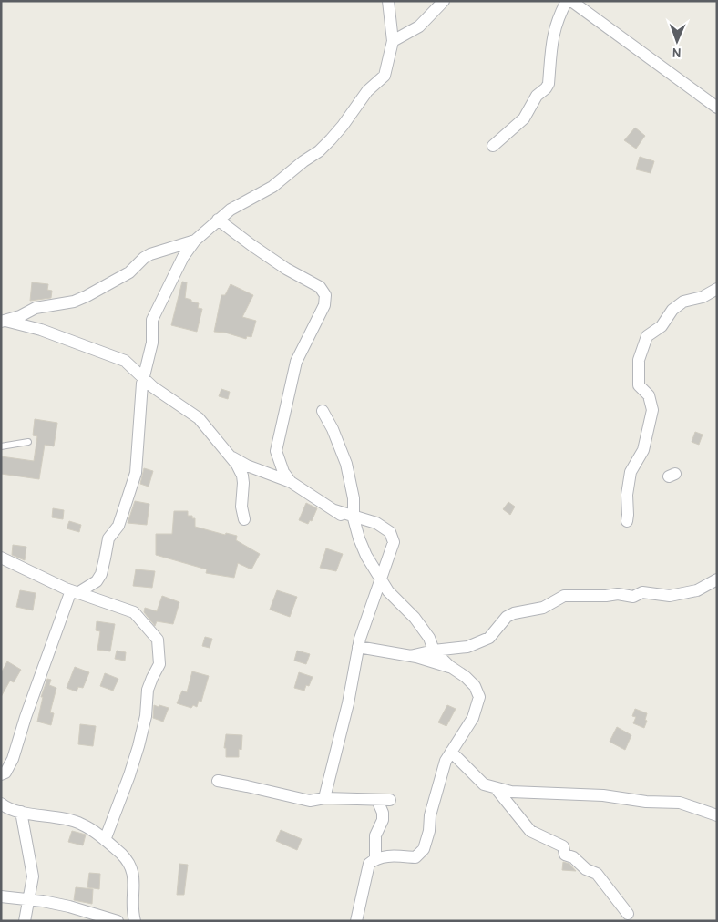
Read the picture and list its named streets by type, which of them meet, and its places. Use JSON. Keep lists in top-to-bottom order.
{
  "north": "bottom"
}
